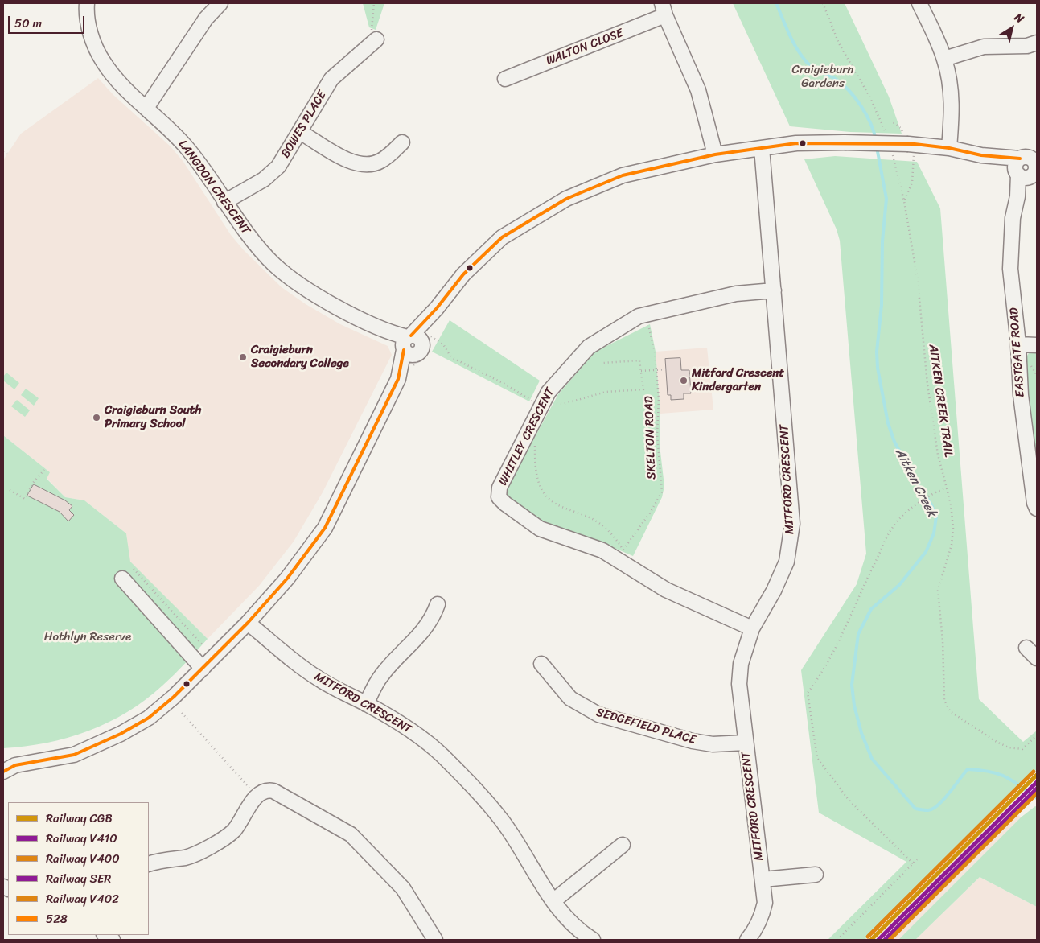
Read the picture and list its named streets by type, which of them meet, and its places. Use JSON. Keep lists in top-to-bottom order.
{
  "streets": {
    "street": [
      "WALTON CLOSE",
      "BOWES PLACE",
      "LANGDON CRESCENT",
      "EASTGATE ROAD",
      "WHITLEY CRESCENT",
      "MITFORD CRESCENT",
      "SEDGEFIELD PLACE"
    ],
    "path": ["AITKEN CREEK TRAIL", "SKELTON ROAD"]
  },
  "crossings": [
    ["BOWES PLACE", "LANGDON CRESCENT"],
    ["WHITLEY CRESCENT", "SKELTON ROAD"],
    ["WHITLEY CRESCENT", "MITFORD CRESCENT"],
    ["MITFORD CRESCENT", "SEDGEFIELD PLACE"]
  ],
  "water": ["Aitken Creek"],
  "parks": ["Craigieburn Gardens", "Hothlyn Reserve"],
  "places": ["Craigieburn Secondary College", "Mitford Crescent Kindergarten", "Craigieburn South Primary School"],
  "lines": [
    "transit line 528",
    "rail line V400",
    "rail line CGB",
    "rail line V410",
    "rail line SER",
    "rail line V402"
  ],
  "legend": [
    "Railway CGB",
    "Railway V410",
    "Railway V400",
    "Railway SER",
    "Railway V402",
    "528"
  ],
  "scale_bar": "50 m",
  "north": "top right"
}
